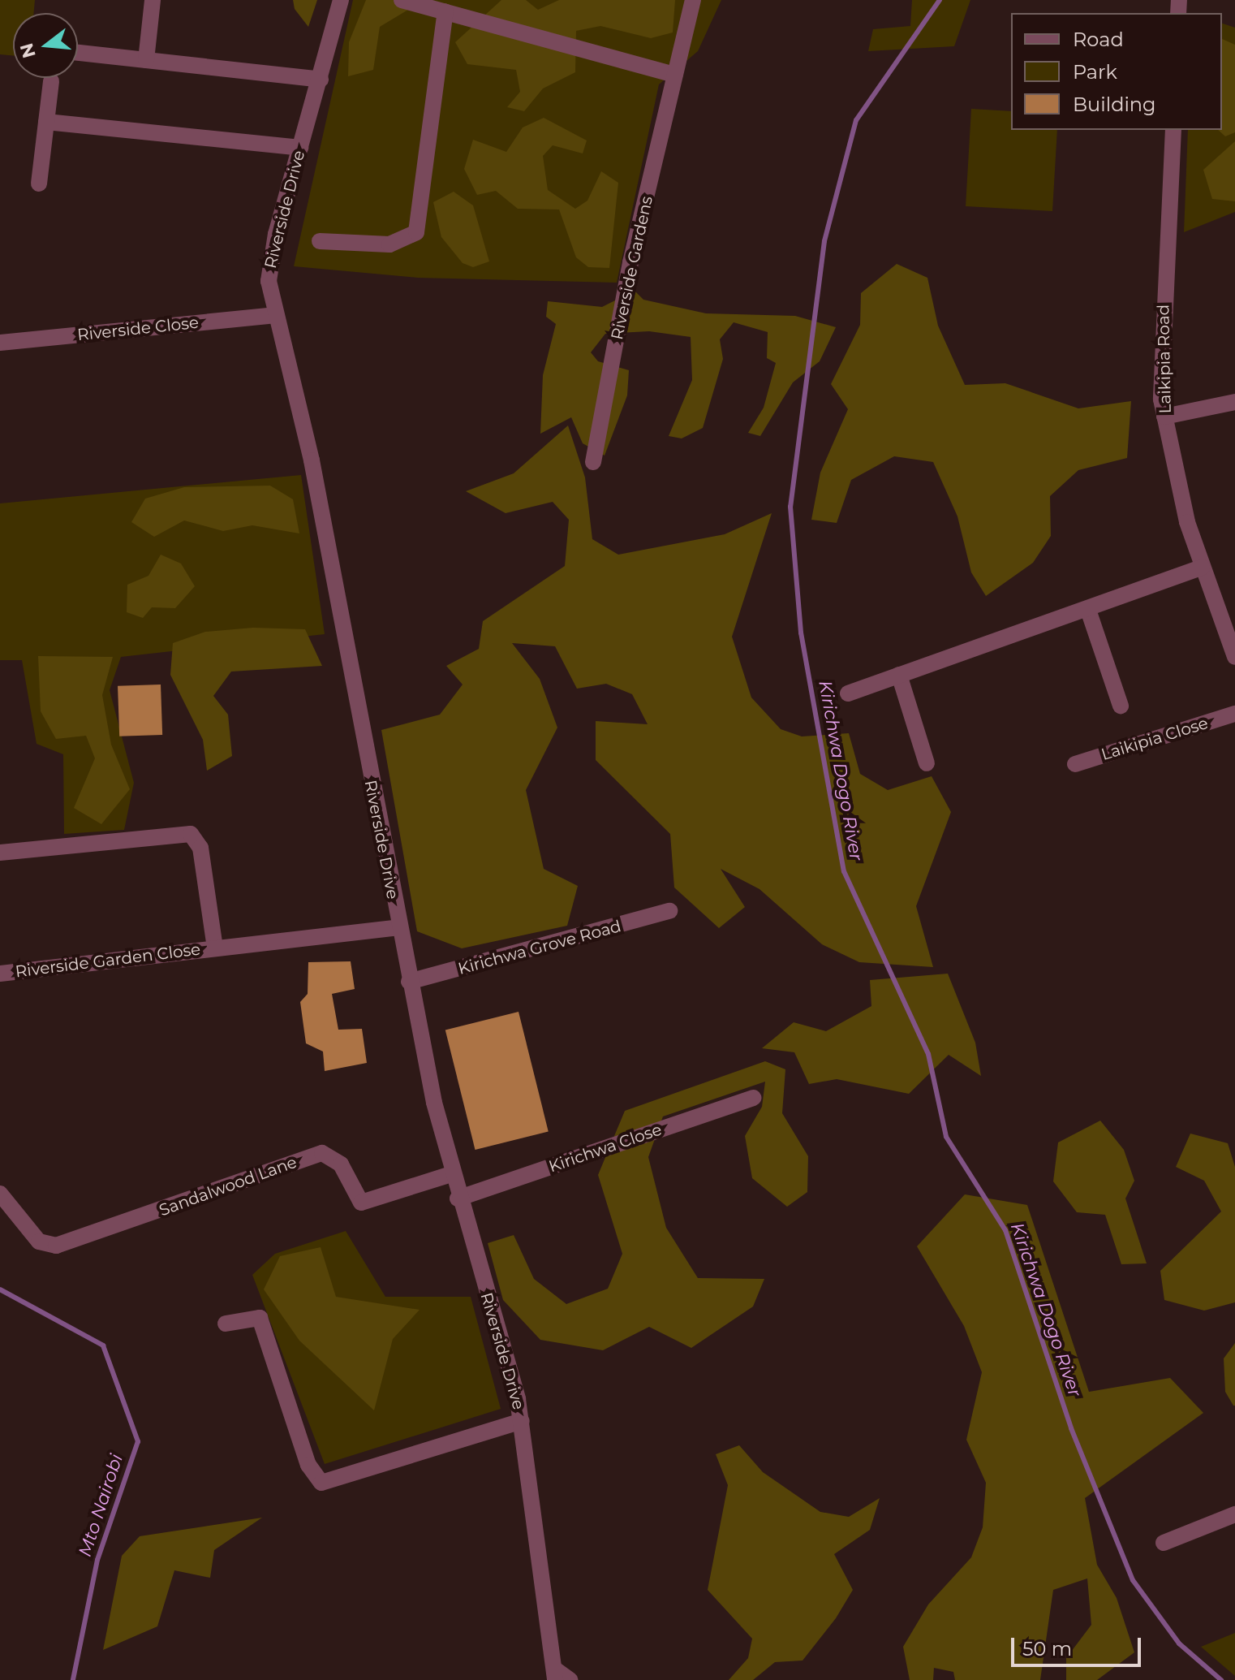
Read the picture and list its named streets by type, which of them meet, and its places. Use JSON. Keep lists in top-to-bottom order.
{
  "streets": {
    "street": [
      "Riverside Drive",
      "Riverside Gardens",
      "Riverside Close",
      "Laikipia Road",
      "Laikipia Close",
      "Kirichwa Grove Road",
      "Riverside Garden Close",
      "Kirichwa Close",
      "Sandalwood Lane"
    ]
  },
  "crossings": [
    ["Riverside Drive", "Riverside Close"],
    ["Riverside Drive", "Kirichwa Grove Road"],
    ["Riverside Drive", "Riverside Garden Close"],
    ["Riverside Drive", "Kirichwa Close"],
    ["Riverside Drive", "Sandalwood Lane"]
  ],
  "water": ["Kirichwa Dogo River", "Mto Nairobi"],
  "legend": ["Road", "Park", "Building"],
  "scale_bar": "50 m",
  "north": "left"
}
